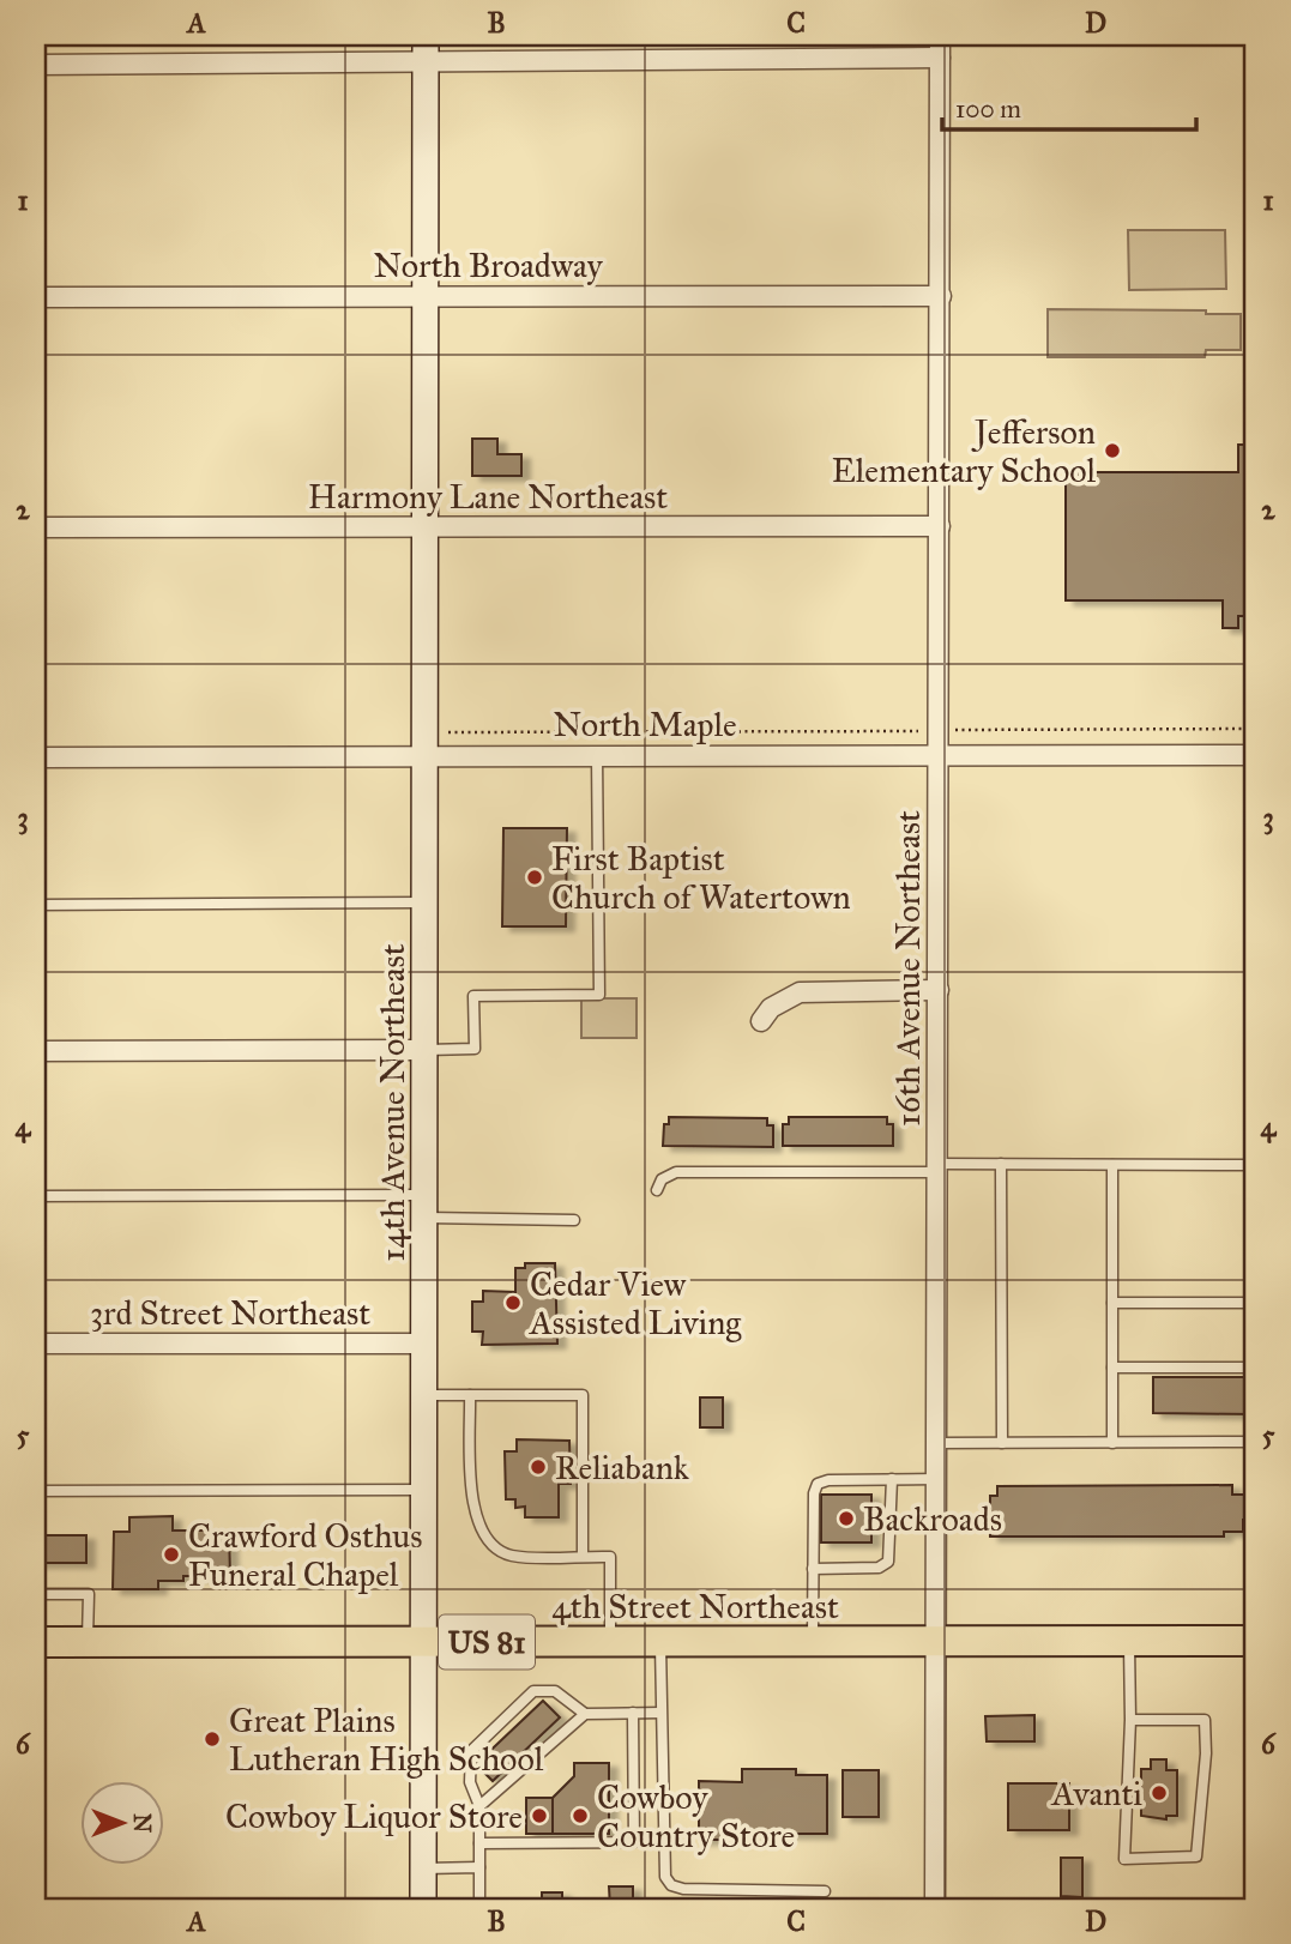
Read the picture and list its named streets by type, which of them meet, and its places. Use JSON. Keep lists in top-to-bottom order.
{
  "streets": {
    "main road": ["14th Avenue Northeast", "4th Street Northeast", "US 81"],
    "street": [
      "North Broadway",
      "Harmony Lane Northeast",
      "North Maple",
      "16th Avenue Northeast",
      "3rd Street Northeast"
    ]
  },
  "crossings": [
    ["North Broadway", "16th Avenue Northeast"],
    ["North Broadway", "14th Avenue Northeast"],
    ["Harmony Lane Northeast", "16th Avenue Northeast"],
    ["Harmony Lane Northeast", "14th Avenue Northeast"],
    ["North Maple", "16th Avenue Northeast"],
    ["North Maple", "14th Avenue Northeast"],
    ["16th Avenue Northeast", "4th Street Northeast"],
    ["14th Avenue Northeast", "3rd Street Northeast"],
    ["14th Avenue Northeast", "4th Street Northeast"]
  ],
  "places": [
    "Jefferson Elementary School",
    "First Baptist Church of Watertown",
    "Cedar View Assisted Living",
    "Reliabank",
    "Backroads",
    "Crawford Osthus Funeral Chapel",
    "Great Plains Lutheran High School",
    "Avanti",
    "Cowboy Liquor Store",
    "Cowboy Country Store"
  ],
  "scale_bar": "100 m",
  "north": "right",
  "grid": {
    "columns": [
      "A",
      "B",
      "C",
      "D"
    ],
    "rows": [
      "1",
      "2",
      "3",
      "4",
      "5",
      "6"
    ]
  }
}
